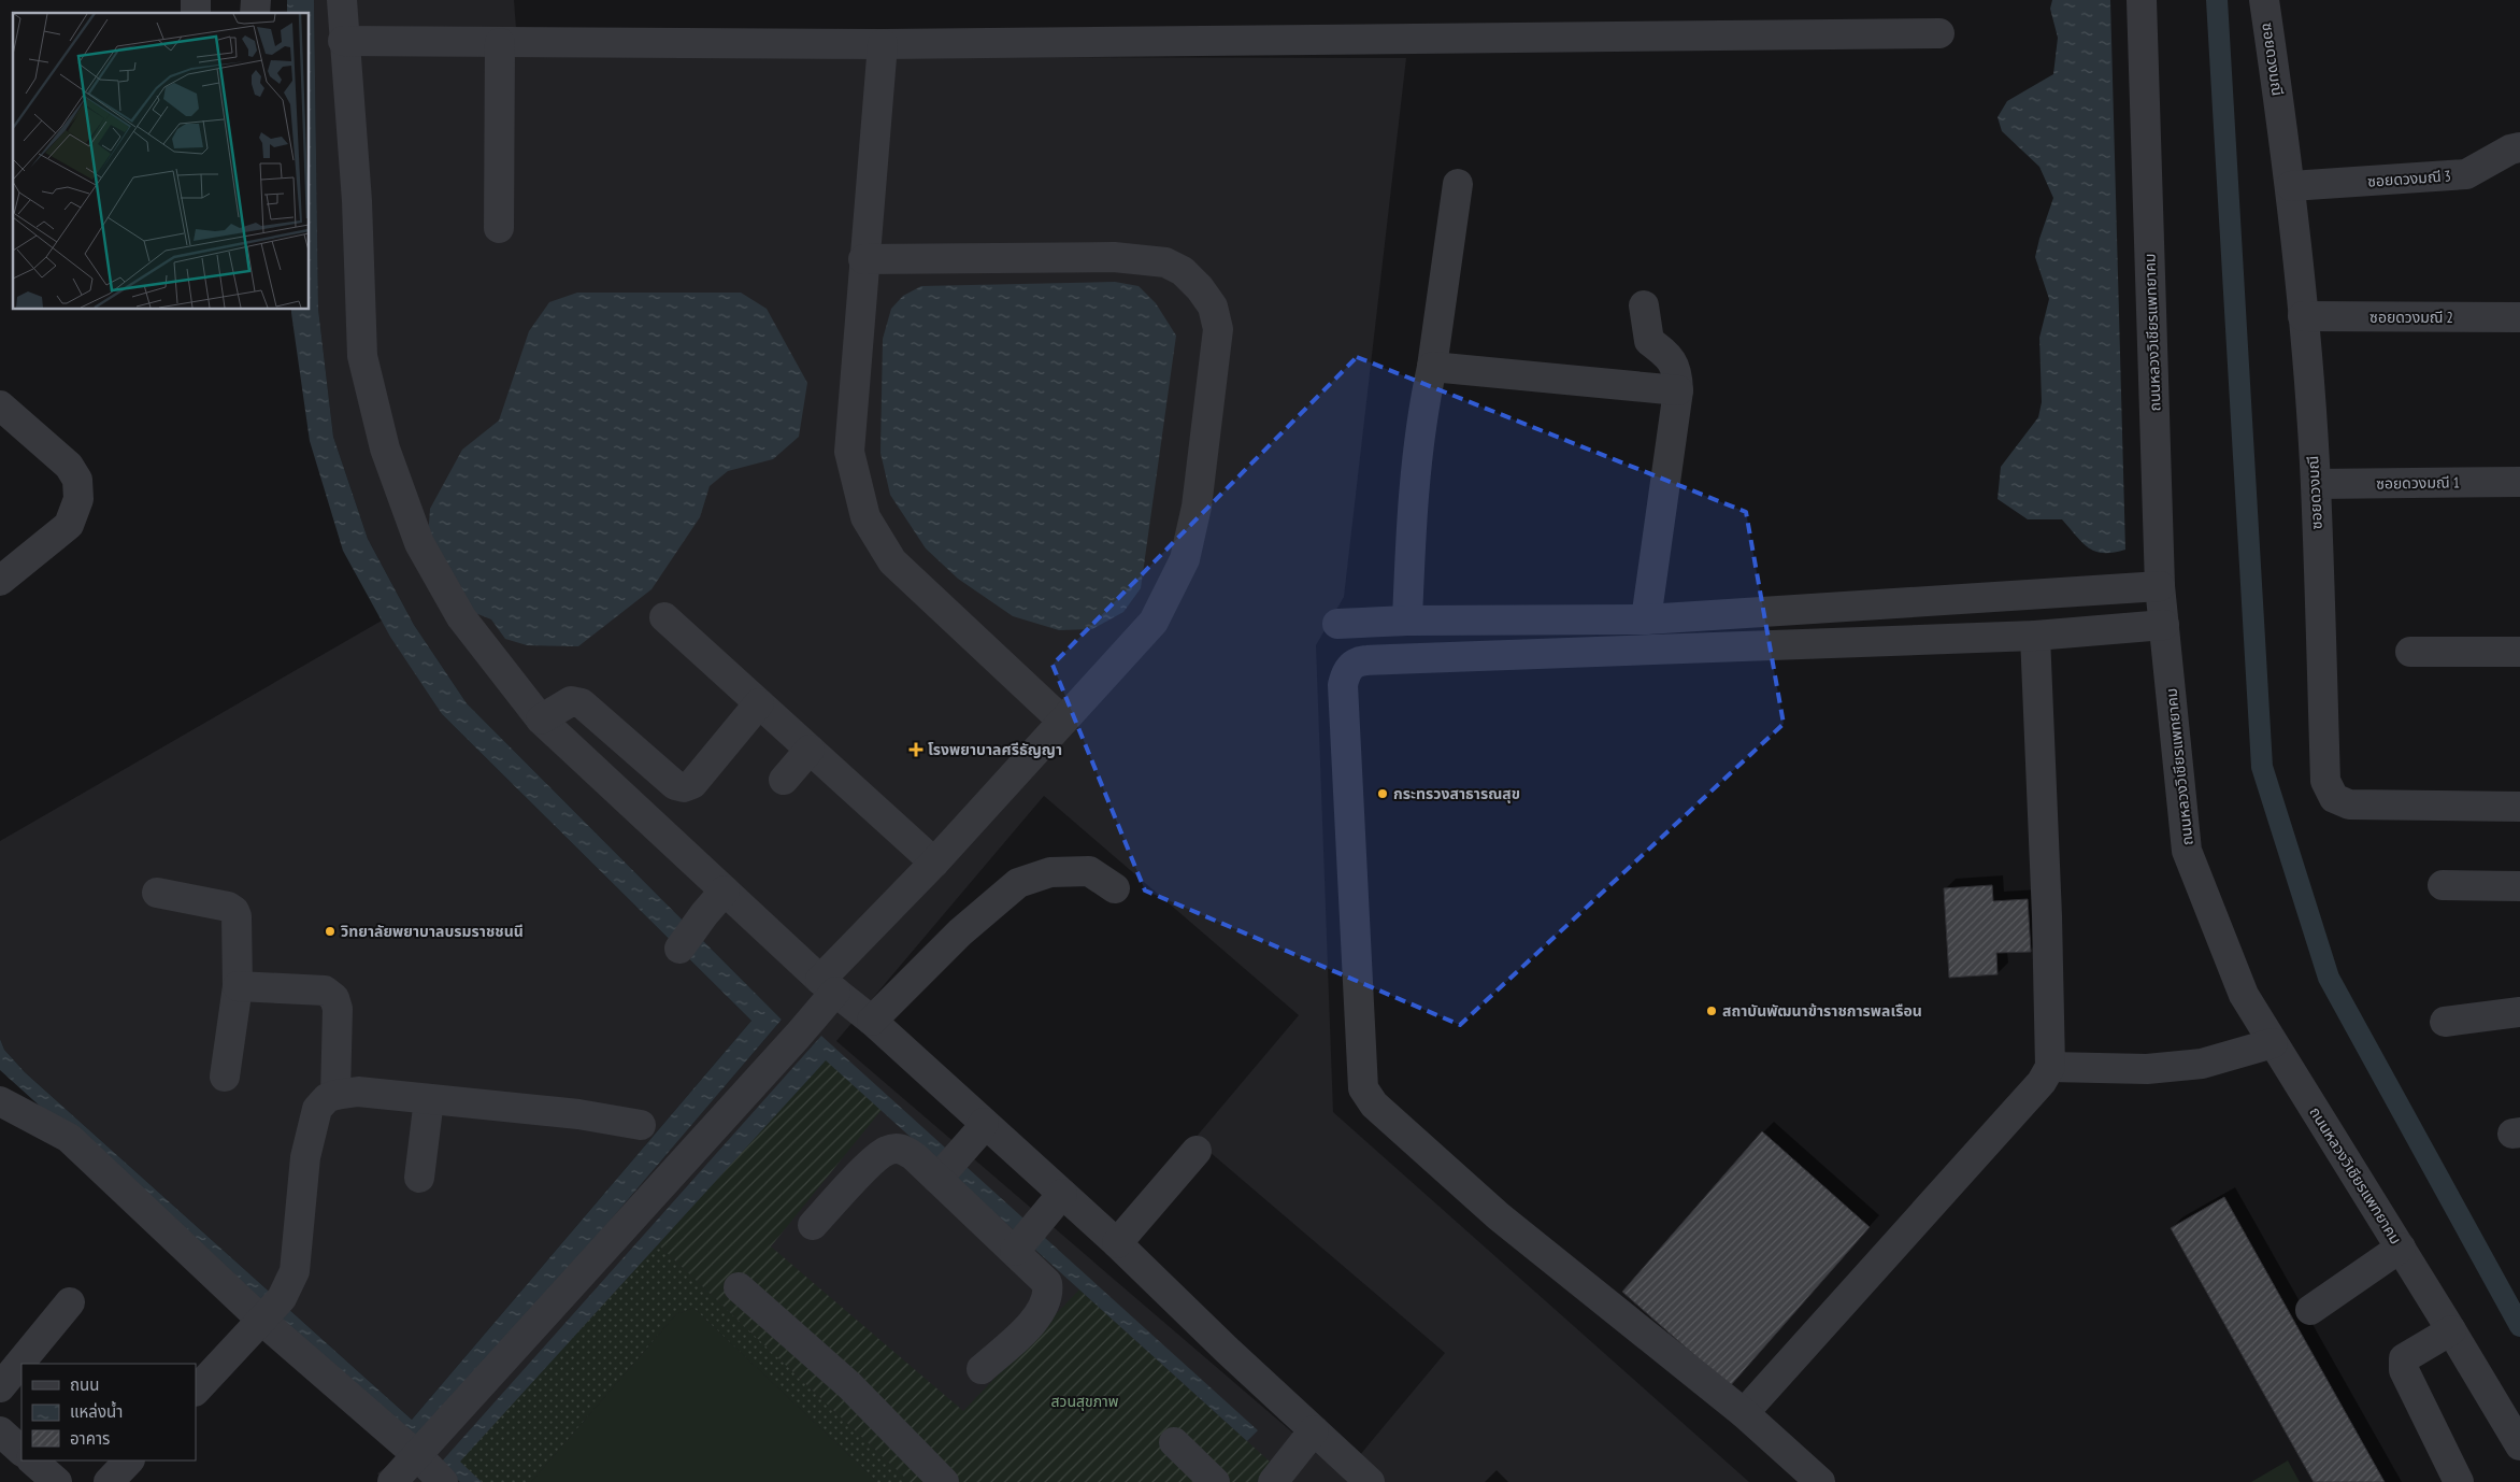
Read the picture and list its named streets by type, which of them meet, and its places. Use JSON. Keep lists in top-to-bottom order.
{
  "streets": {
    "street": [
      "ซอยดวงมณี",
      "ซอยดวงมณี 3",
      "ซอยดวงมณี 2",
      "ถนนหลวงวิเชียรแพทยาคม",
      "ซอยดวงมณี 1"
    ]
  },
  "crossings": [
    ["ซอยดวงมณี", "ซอยดวงมณี 3"],
    ["ซอยดวงมณี", "ซอยดวงมณี 2"],
    ["ซอยดวงมณี", "ซอยดวงมณี 1"]
  ],
  "parks": ["สวนสุขภาพ"],
  "places": {
    "health": ["โรงพยาบาลศรีธัญญา"],
    "other": ["กระทรวงสาธารณสุข", "วิทยาลัยพยาบาลบรมราชชนนี", "สถาบันพัฒนาข้าราชการพลเรือน"]
  },
  "legend": ["ถนน", "แหล่งน้ำ", "อาคาร"]
}
